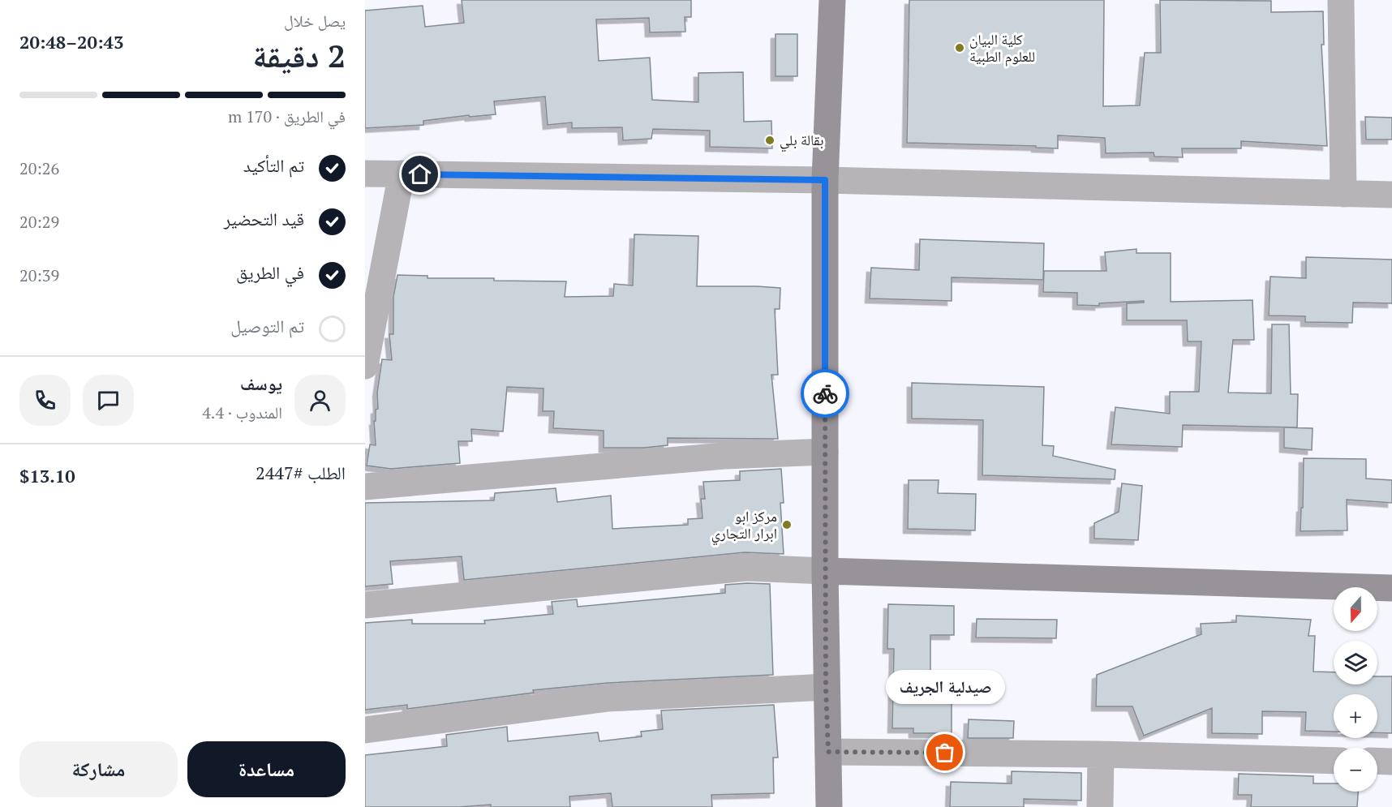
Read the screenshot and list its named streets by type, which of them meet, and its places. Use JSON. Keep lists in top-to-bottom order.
{
  "places": [
    "كلية البيان للعلوم الطبية",
    "بقالة بلي",
    "مركز ابو ابرار التجاري",
    "صيدلية الجريف"
  ],
  "north": "bottom",
  "page": {
    "heading": ["2 دقيقة", "يصل خلال", "20:43–20:48"],
    "panel": [
      "يوسف",
      "المندوب · 4.4",
      "الطلب #2447",
      "$13.10"
    ],
    "bar": "في الطريق · 170 m",
    "list": [
      ["تم التأكيد", "20:26"],
      ["قيد التحضير", "20:29"],
      ["في الطريق", "20:39"],
      "تم التوصيل"
    ],
    "map_buttons": ["+", "−"],
    "bubble": "صيدلية الجريف",
    "buttons": ["مساعدة", "مشاركة"]
  }
}
